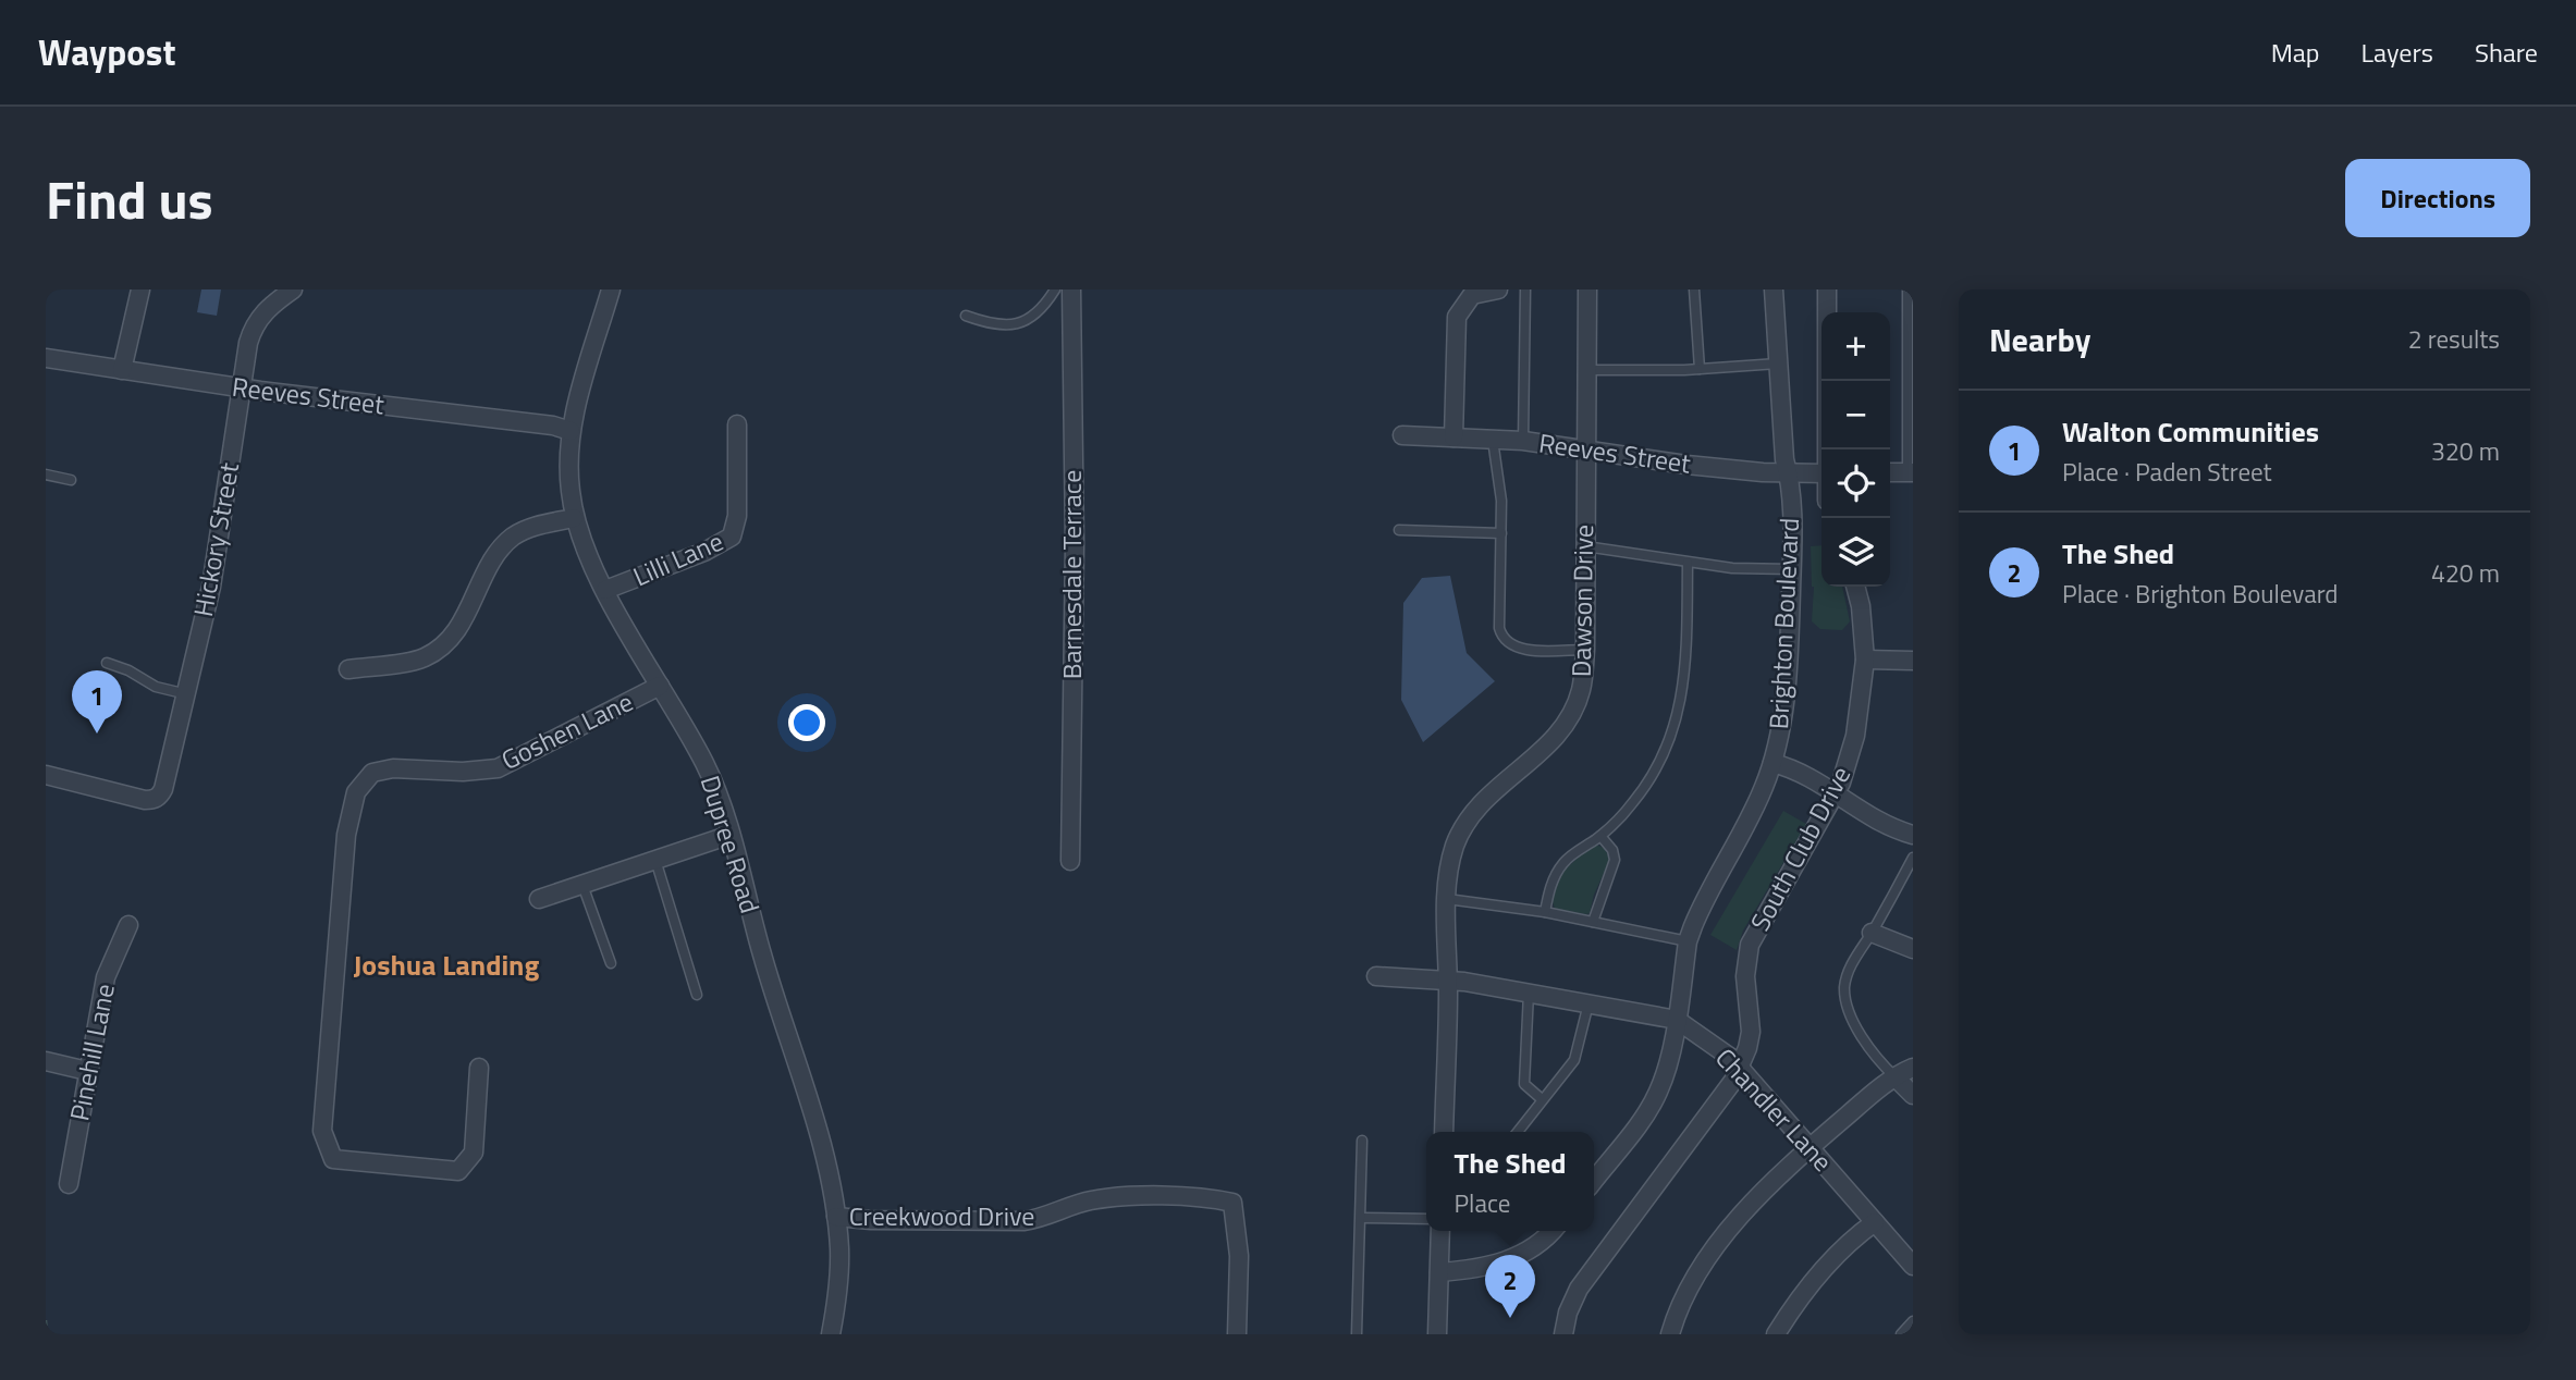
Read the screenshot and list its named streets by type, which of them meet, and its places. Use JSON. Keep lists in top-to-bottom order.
{
  "streets": {
    "street": [
      "Reeves Street",
      "Hickory Street",
      "Lilli Lane",
      "Barnesdale Terrace",
      "Dawson Drive",
      "Brighton Boulevard",
      "Goshen Lane",
      "Dupree Road",
      "South Club Drive",
      "Pinehill Lane",
      "Chandler Lane",
      "Creekwood Drive"
    ]
  },
  "crossings": [
    ["Reeves Street", "Hickory Street"],
    ["Reeves Street", "Dawson Drive"],
    ["Reeves Street", "Brighton Boulevard"],
    ["Reeves Street", "Dupree Road"],
    ["Lilli Lane", "Dupree Road"],
    ["Dawson Drive", "Chandler Lane"],
    ["Brighton Boulevard", "Chandler Lane"],
    ["Goshen Lane", "Dupree Road"],
    ["Dupree Road", "Creekwood Drive"],
    ["South Club Drive", "Chandler Lane"]
  ],
  "districts": ["Joshua Landing"],
  "page": {
    "header": "Waypost",
    "nav": ["Map", "Layers", "Share"],
    "title": "Find us",
    "buttons": "Directions",
    "heading": ["Nearby", "2 results"],
    "map_buttons": ["+", "−"],
    "list": [
      {
        "mark": "1",
        "name": "Walton Communities",
        "note": "Place · Paden Street",
        "value": "320 m"
      },
      {
        "mark": "2",
        "name": "The Shed",
        "note": "Place · Brighton Boulevard",
        "value": "420 m"
      }
    ],
    "pins": ["1", "2"],
    "popup": ["The Shed", "Place"]
  }
}
